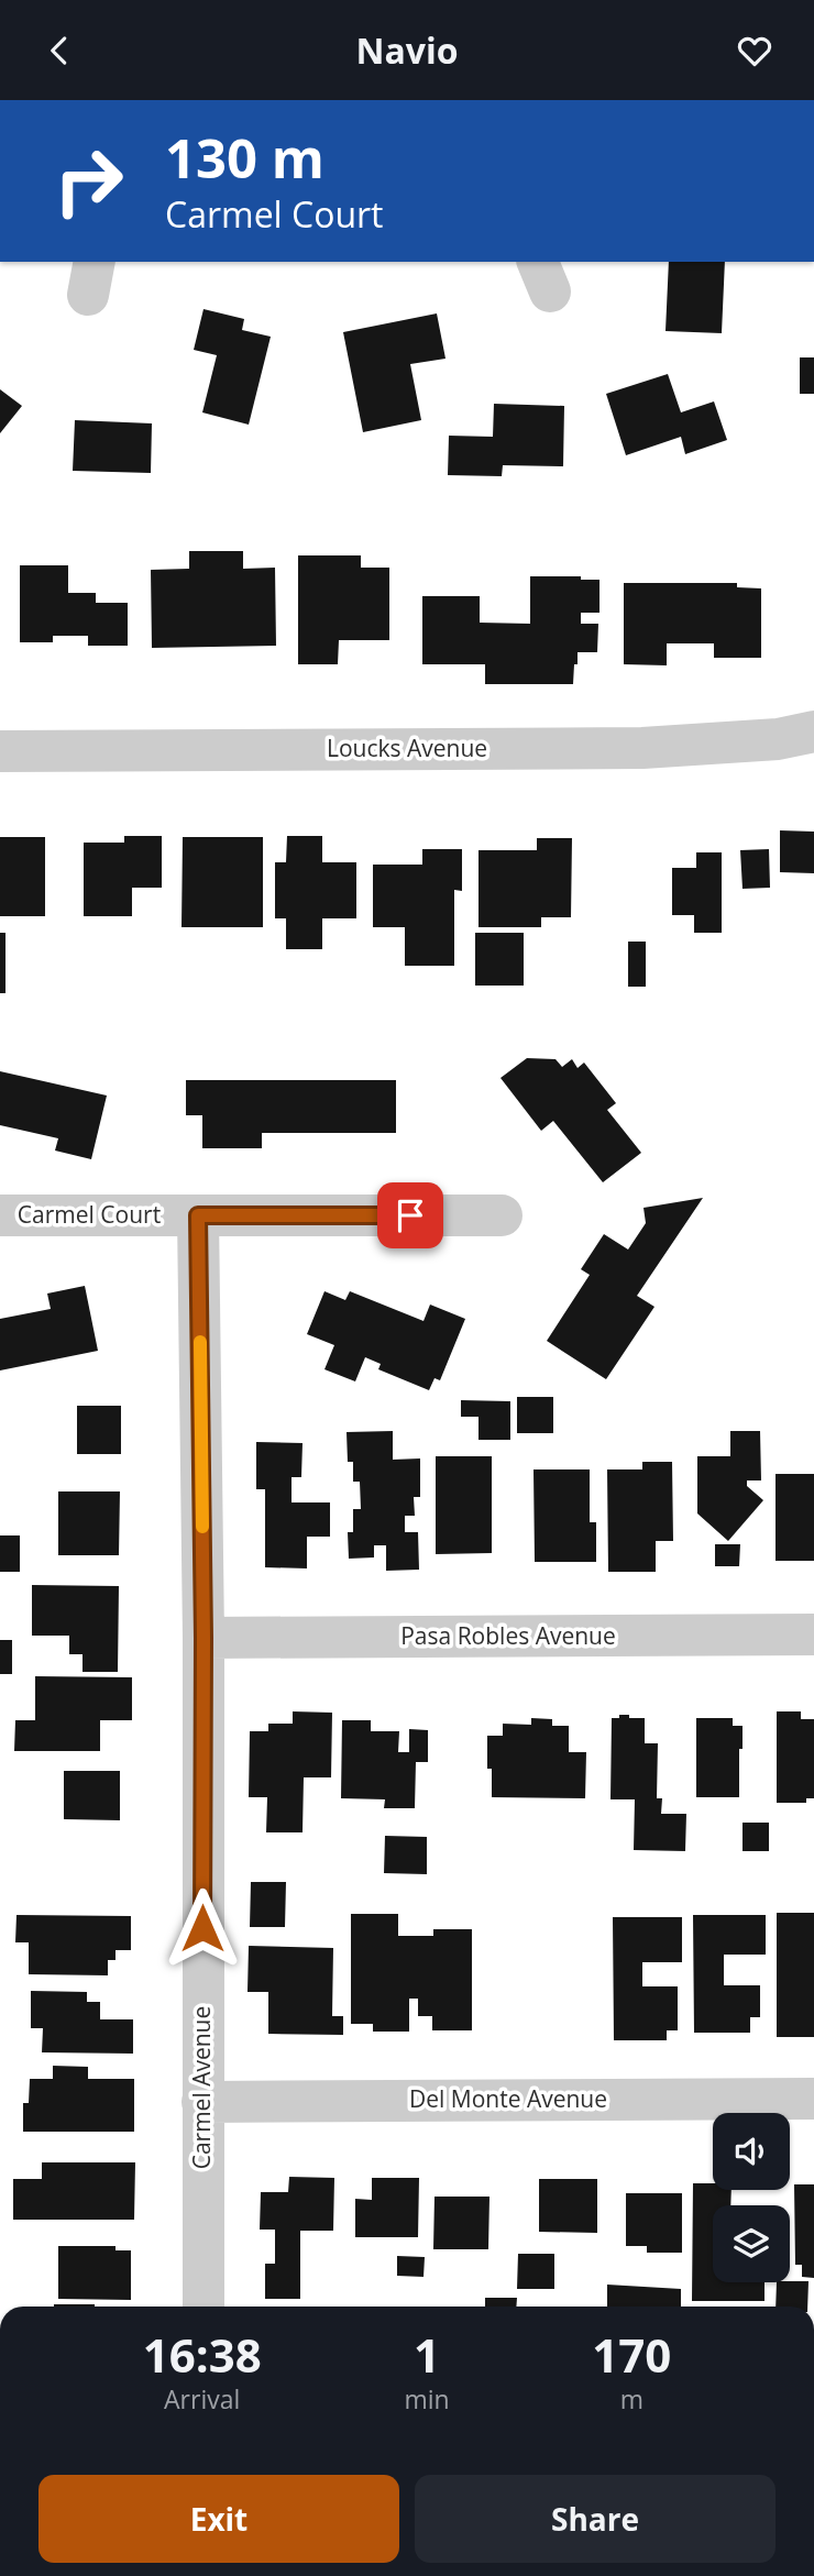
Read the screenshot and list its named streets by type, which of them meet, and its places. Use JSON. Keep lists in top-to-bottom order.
{
  "streets": {
    "street": [
      "Loucks Avenue",
      "Carmel Court",
      "Pasa Robles Avenue",
      "Carmel Avenue",
      "Del Monte Avenue"
    ]
  },
  "crossings": [
    ["Carmel Court", "Carmel Avenue"],
    ["Pasa Robles Avenue", "Carmel Avenue"],
    ["Carmel Avenue", "Del Monte Avenue"]
  ],
  "page": {
    "header": "Navio",
    "turn": ["130 m", "Carmel Court"],
    "eta": [
      "16:38",
      "Arrival",
      "1",
      "min",
      "170",
      "m"
    ],
    "buttons": ["Exit", "Share"]
  }
}
